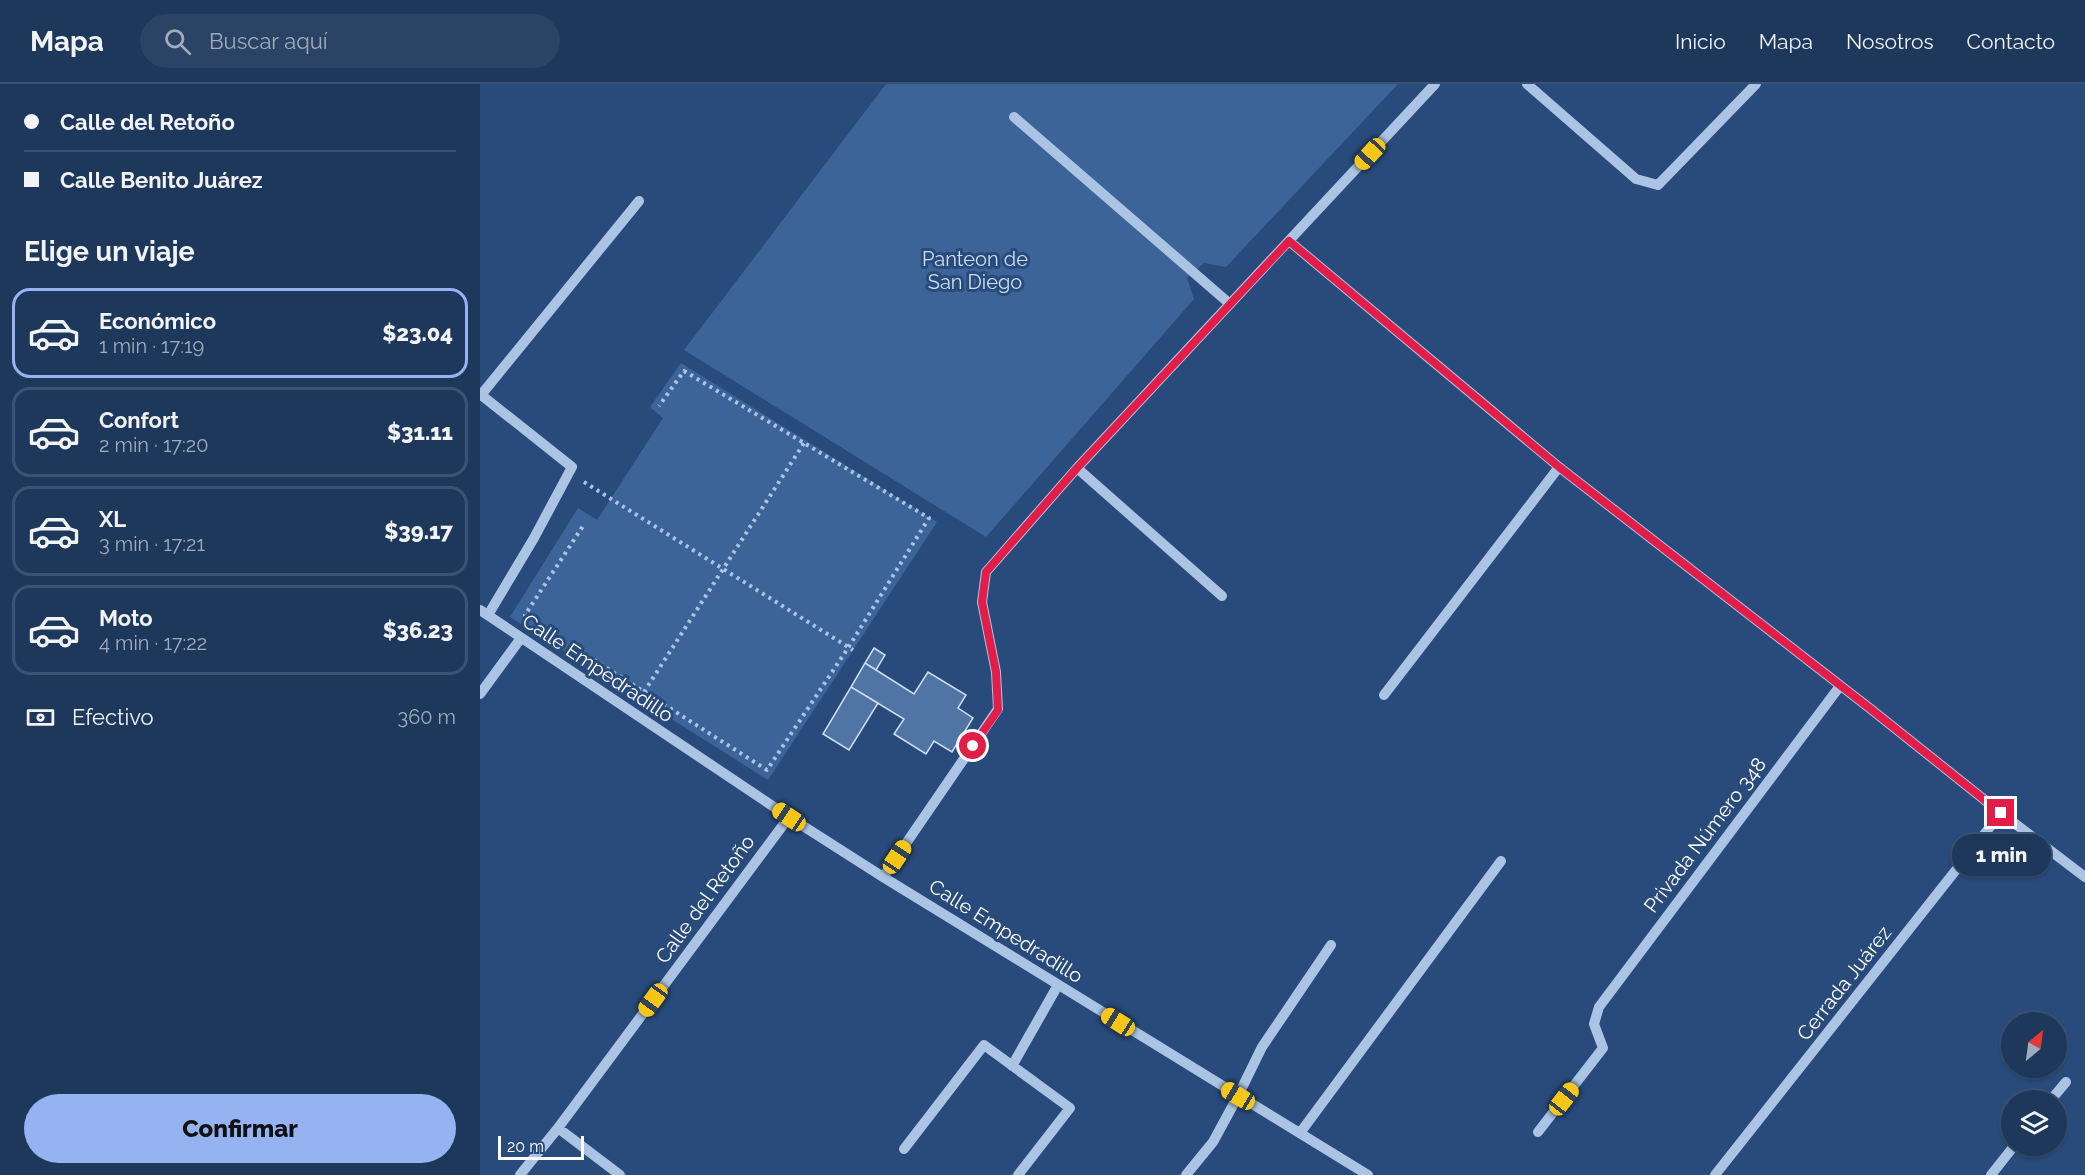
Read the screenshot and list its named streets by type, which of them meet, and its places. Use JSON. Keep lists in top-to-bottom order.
{
  "streets": {
    "street": [
      "Calle Empedradillo",
      "Privada Número 348",
      "Calle del Retoño",
      "Cerrada Juárez"
    ]
  },
  "crossings": [
    ["Calle Empedradillo", "Calle del Retoño"]
  ],
  "parks": ["Panteon de San Diego"],
  "scale_bar": "20 m",
  "north": "top right",
  "page": {
    "header": "Mapa",
    "search": "Buscar aquí",
    "nav": [
      "Inicio",
      "Mapa",
      "Nosotros",
      "Contacto"
    ],
    "banner": ["Calle del Retoño", "Calle Benito Juárez"],
    "heading": "Elige un viaje",
    "list": [
      {
        "name": "Económico",
        "note": "1 min · 17:19",
        "value": "$23.04"
      },
      {
        "name": "Confort",
        "note": "2 min · 17:20",
        "value": "$31.11"
      },
      {
        "name": "XL",
        "note": "3 min · 17:21",
        "value": "$39.17"
      },
      {
        "name": "Moto",
        "note": "4 min · 17:22",
        "value": "$36.23"
      }
    ],
    "pay": ["Efectivo", "360 m"],
    "bubble": "1 min",
    "buttons": "Confirmar",
    "scale": "20 m"
  }
}
